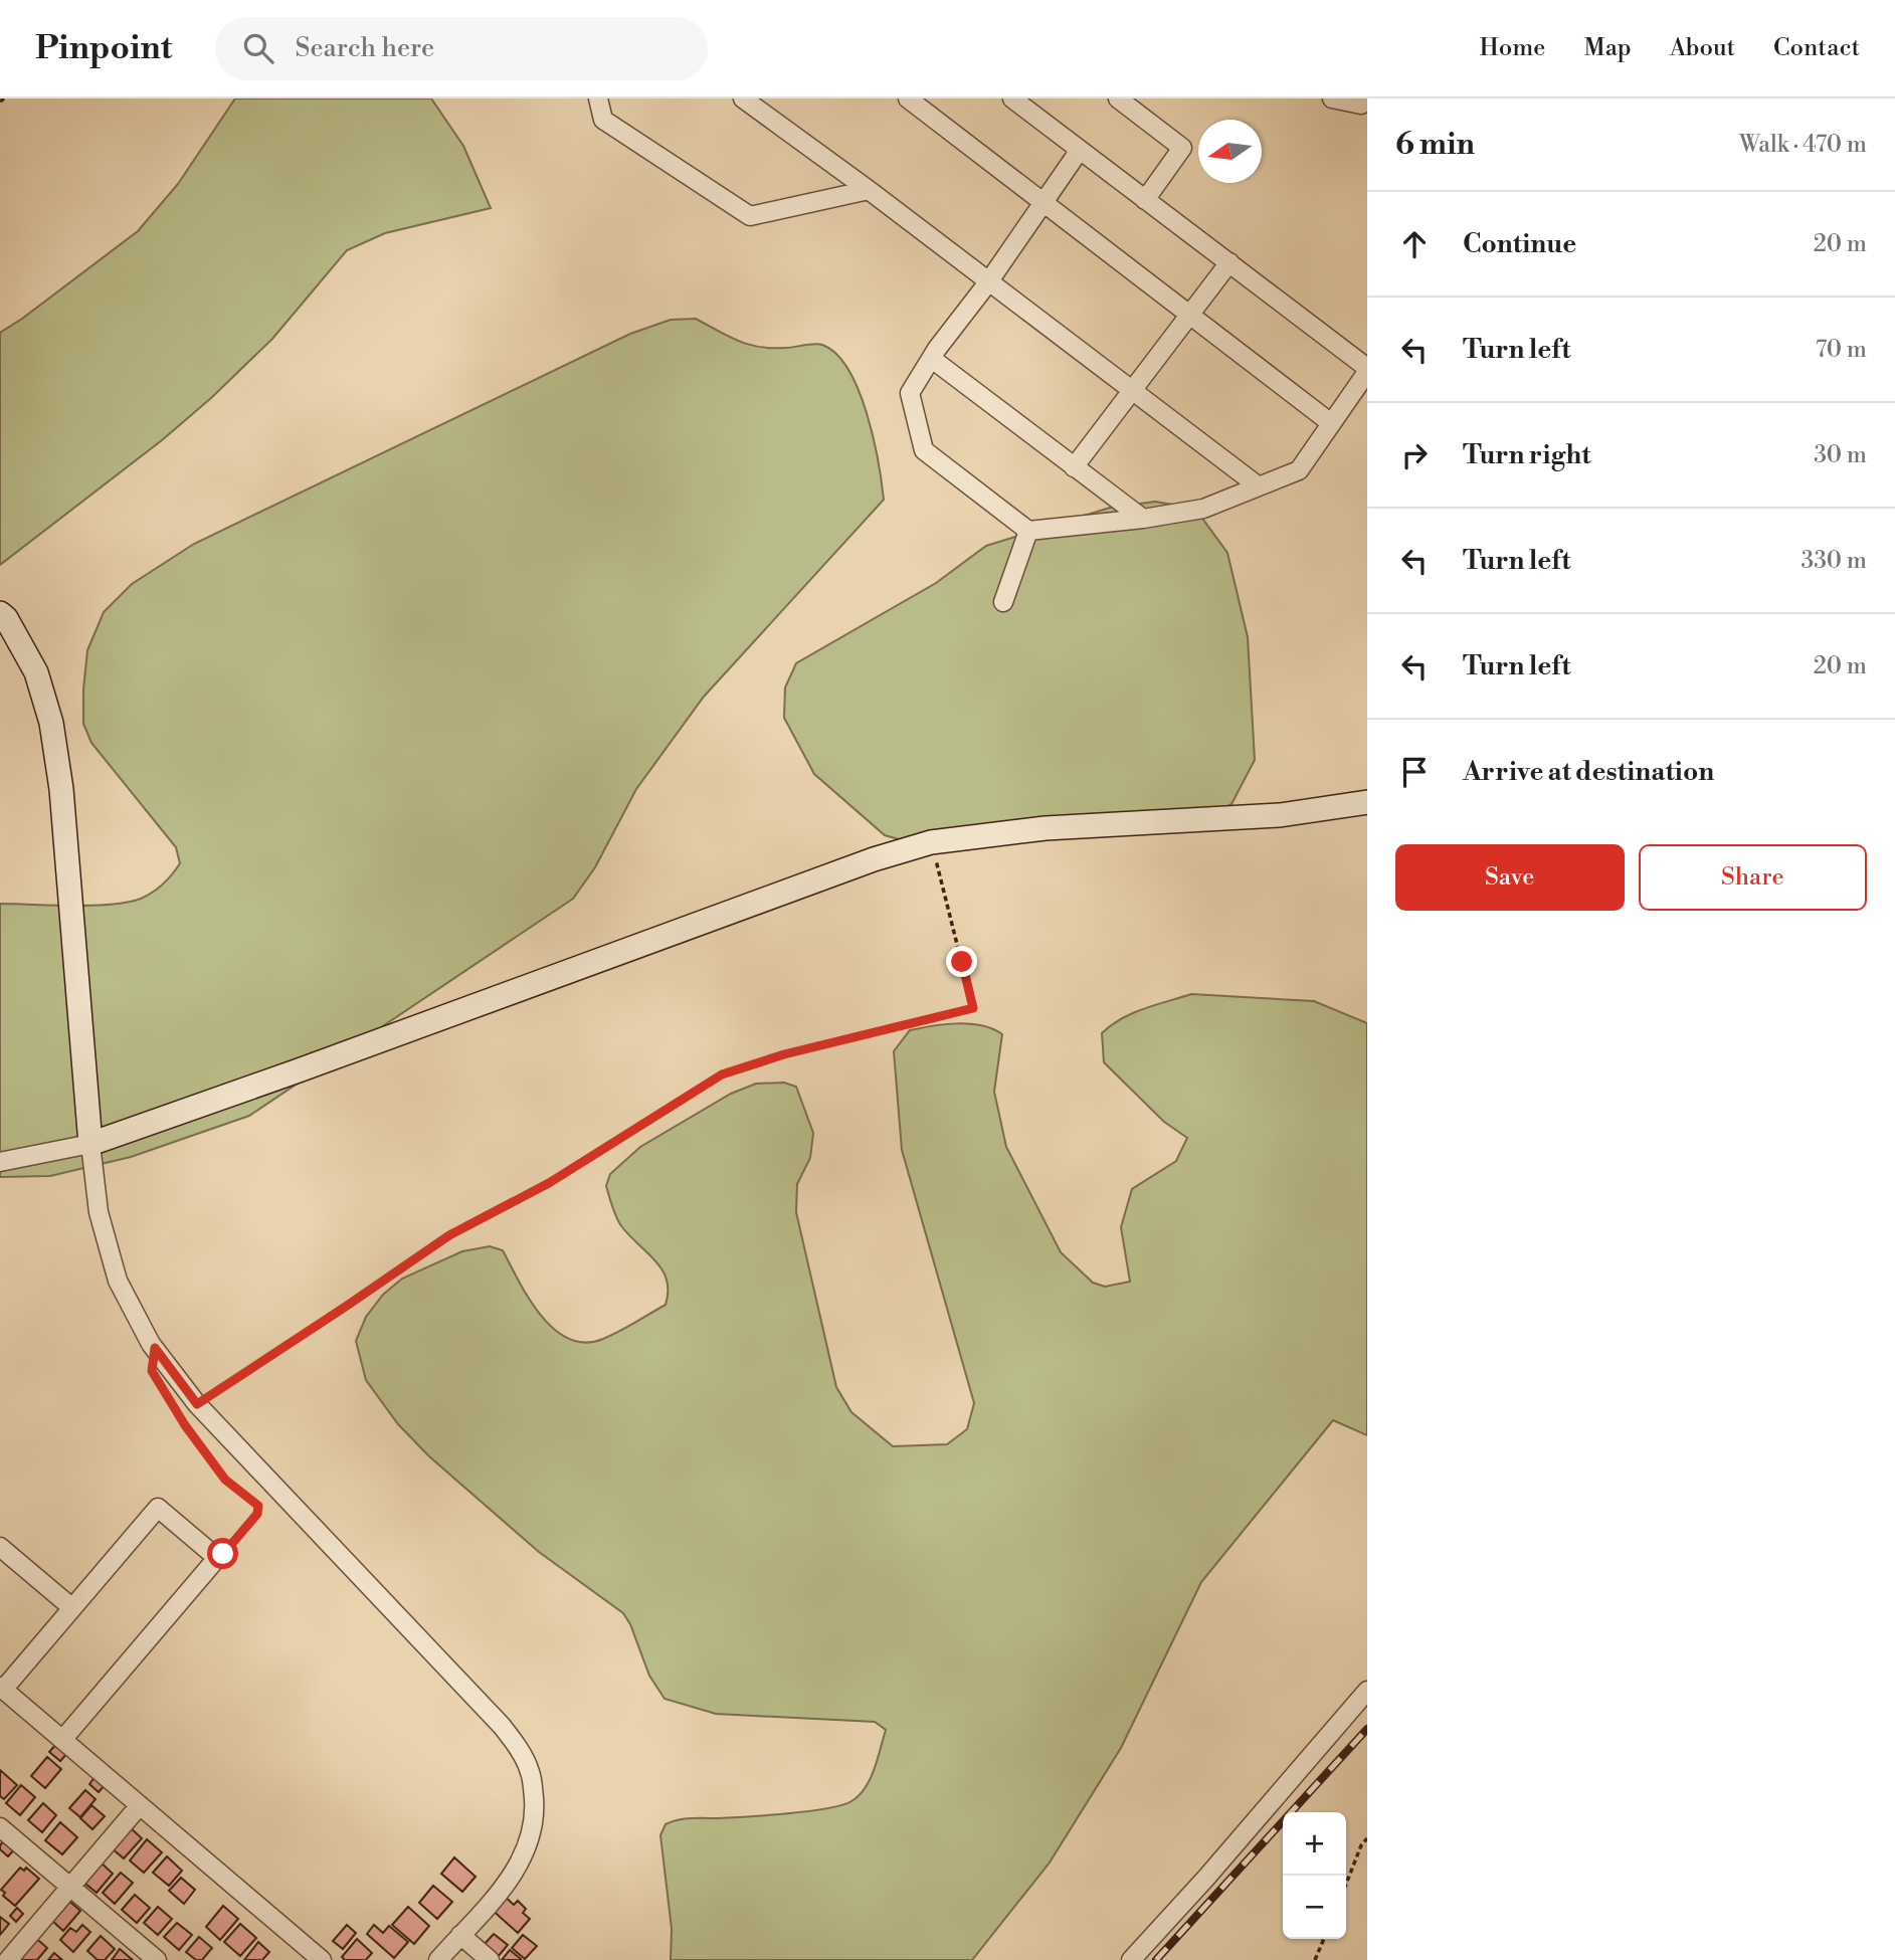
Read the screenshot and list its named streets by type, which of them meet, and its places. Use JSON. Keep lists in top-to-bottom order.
{
  "north": "left",
  "page": {
    "header": "Pinpoint",
    "search": "Search here",
    "nav": [
      "Home",
      "Map",
      "About",
      "Contact"
    ],
    "heading": ["6 min", "Walk · 470 m"],
    "list": [
      ["Continue", "20 m"],
      ["Turn left", "70 m"],
      ["Turn right", "30 m"],
      ["Turn left", "330 m"],
      ["Turn left", "20 m"],
      "Arrive at destination"
    ],
    "buttons": ["Save", "Share"],
    "map_buttons": ["+", "−"]
  }
}
